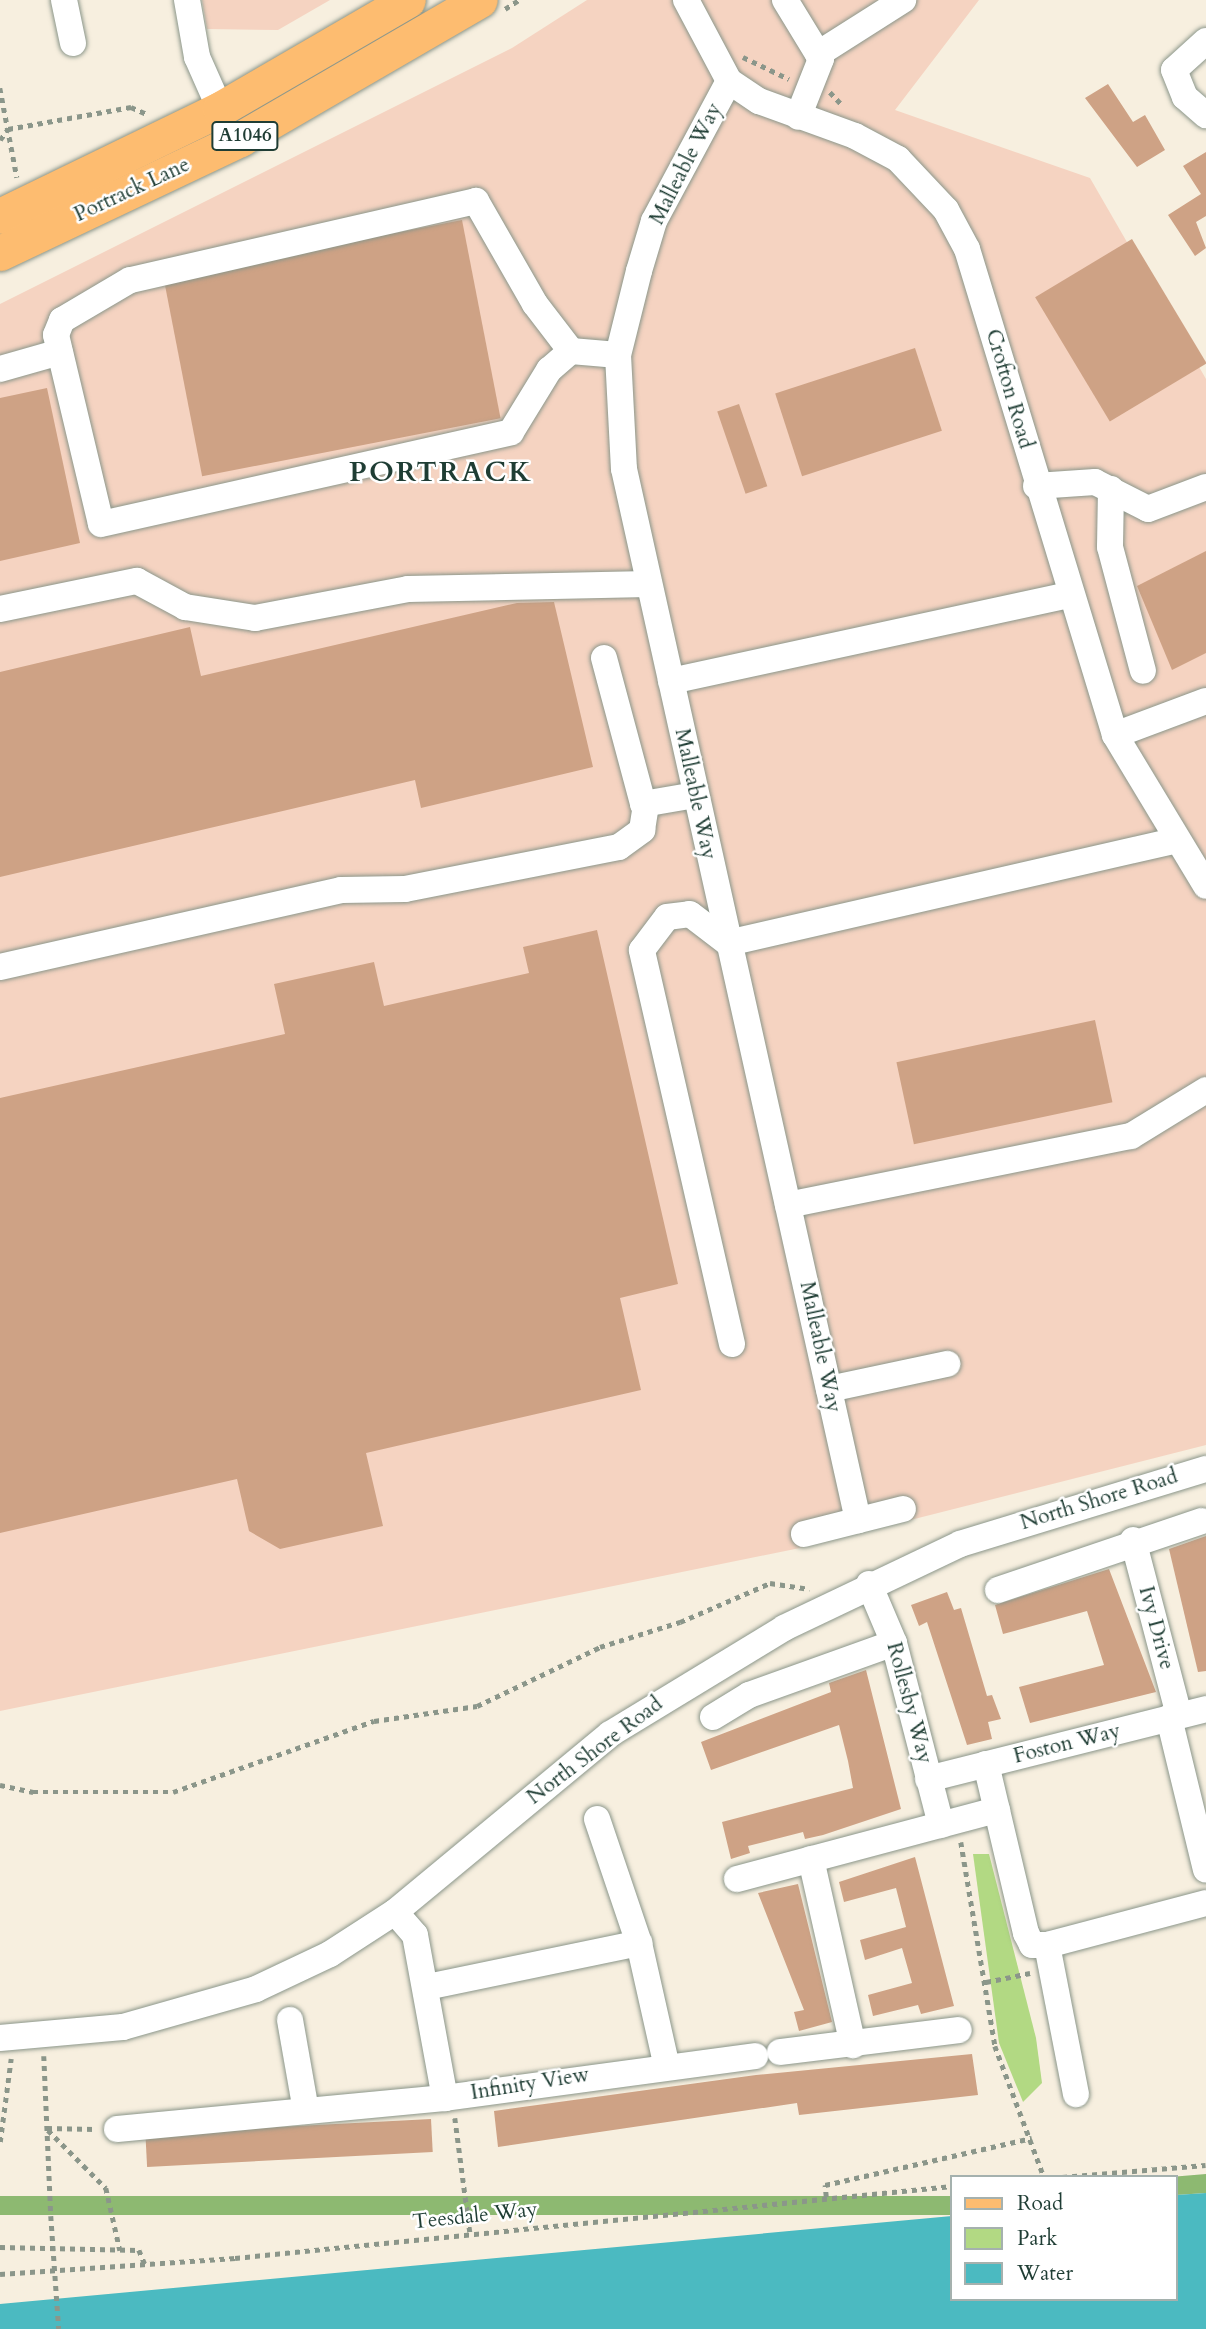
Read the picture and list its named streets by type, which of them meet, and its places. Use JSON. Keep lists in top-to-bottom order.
{
  "streets": {
    "main road": ["A1046", "Portrack Lane"],
    "street": [
      "Malleable Way",
      "Crofton Road",
      "North Shore Road",
      "Ivy Drive",
      "Rollesby Way",
      "Foston Way",
      "Infinity View"
    ],
    "path": ["Teesdale Way"]
  },
  "crossings": [
    ["Malleable Way", "Crofton Road"],
    ["North Shore Road", "Rollesby Way"],
    ["Ivy Drive", "Foston Way"],
    ["Rollesby Way", "Foston Way"]
  ],
  "districts": ["PORTRACK"],
  "legend": ["Road", "Park", "Water"]
}
